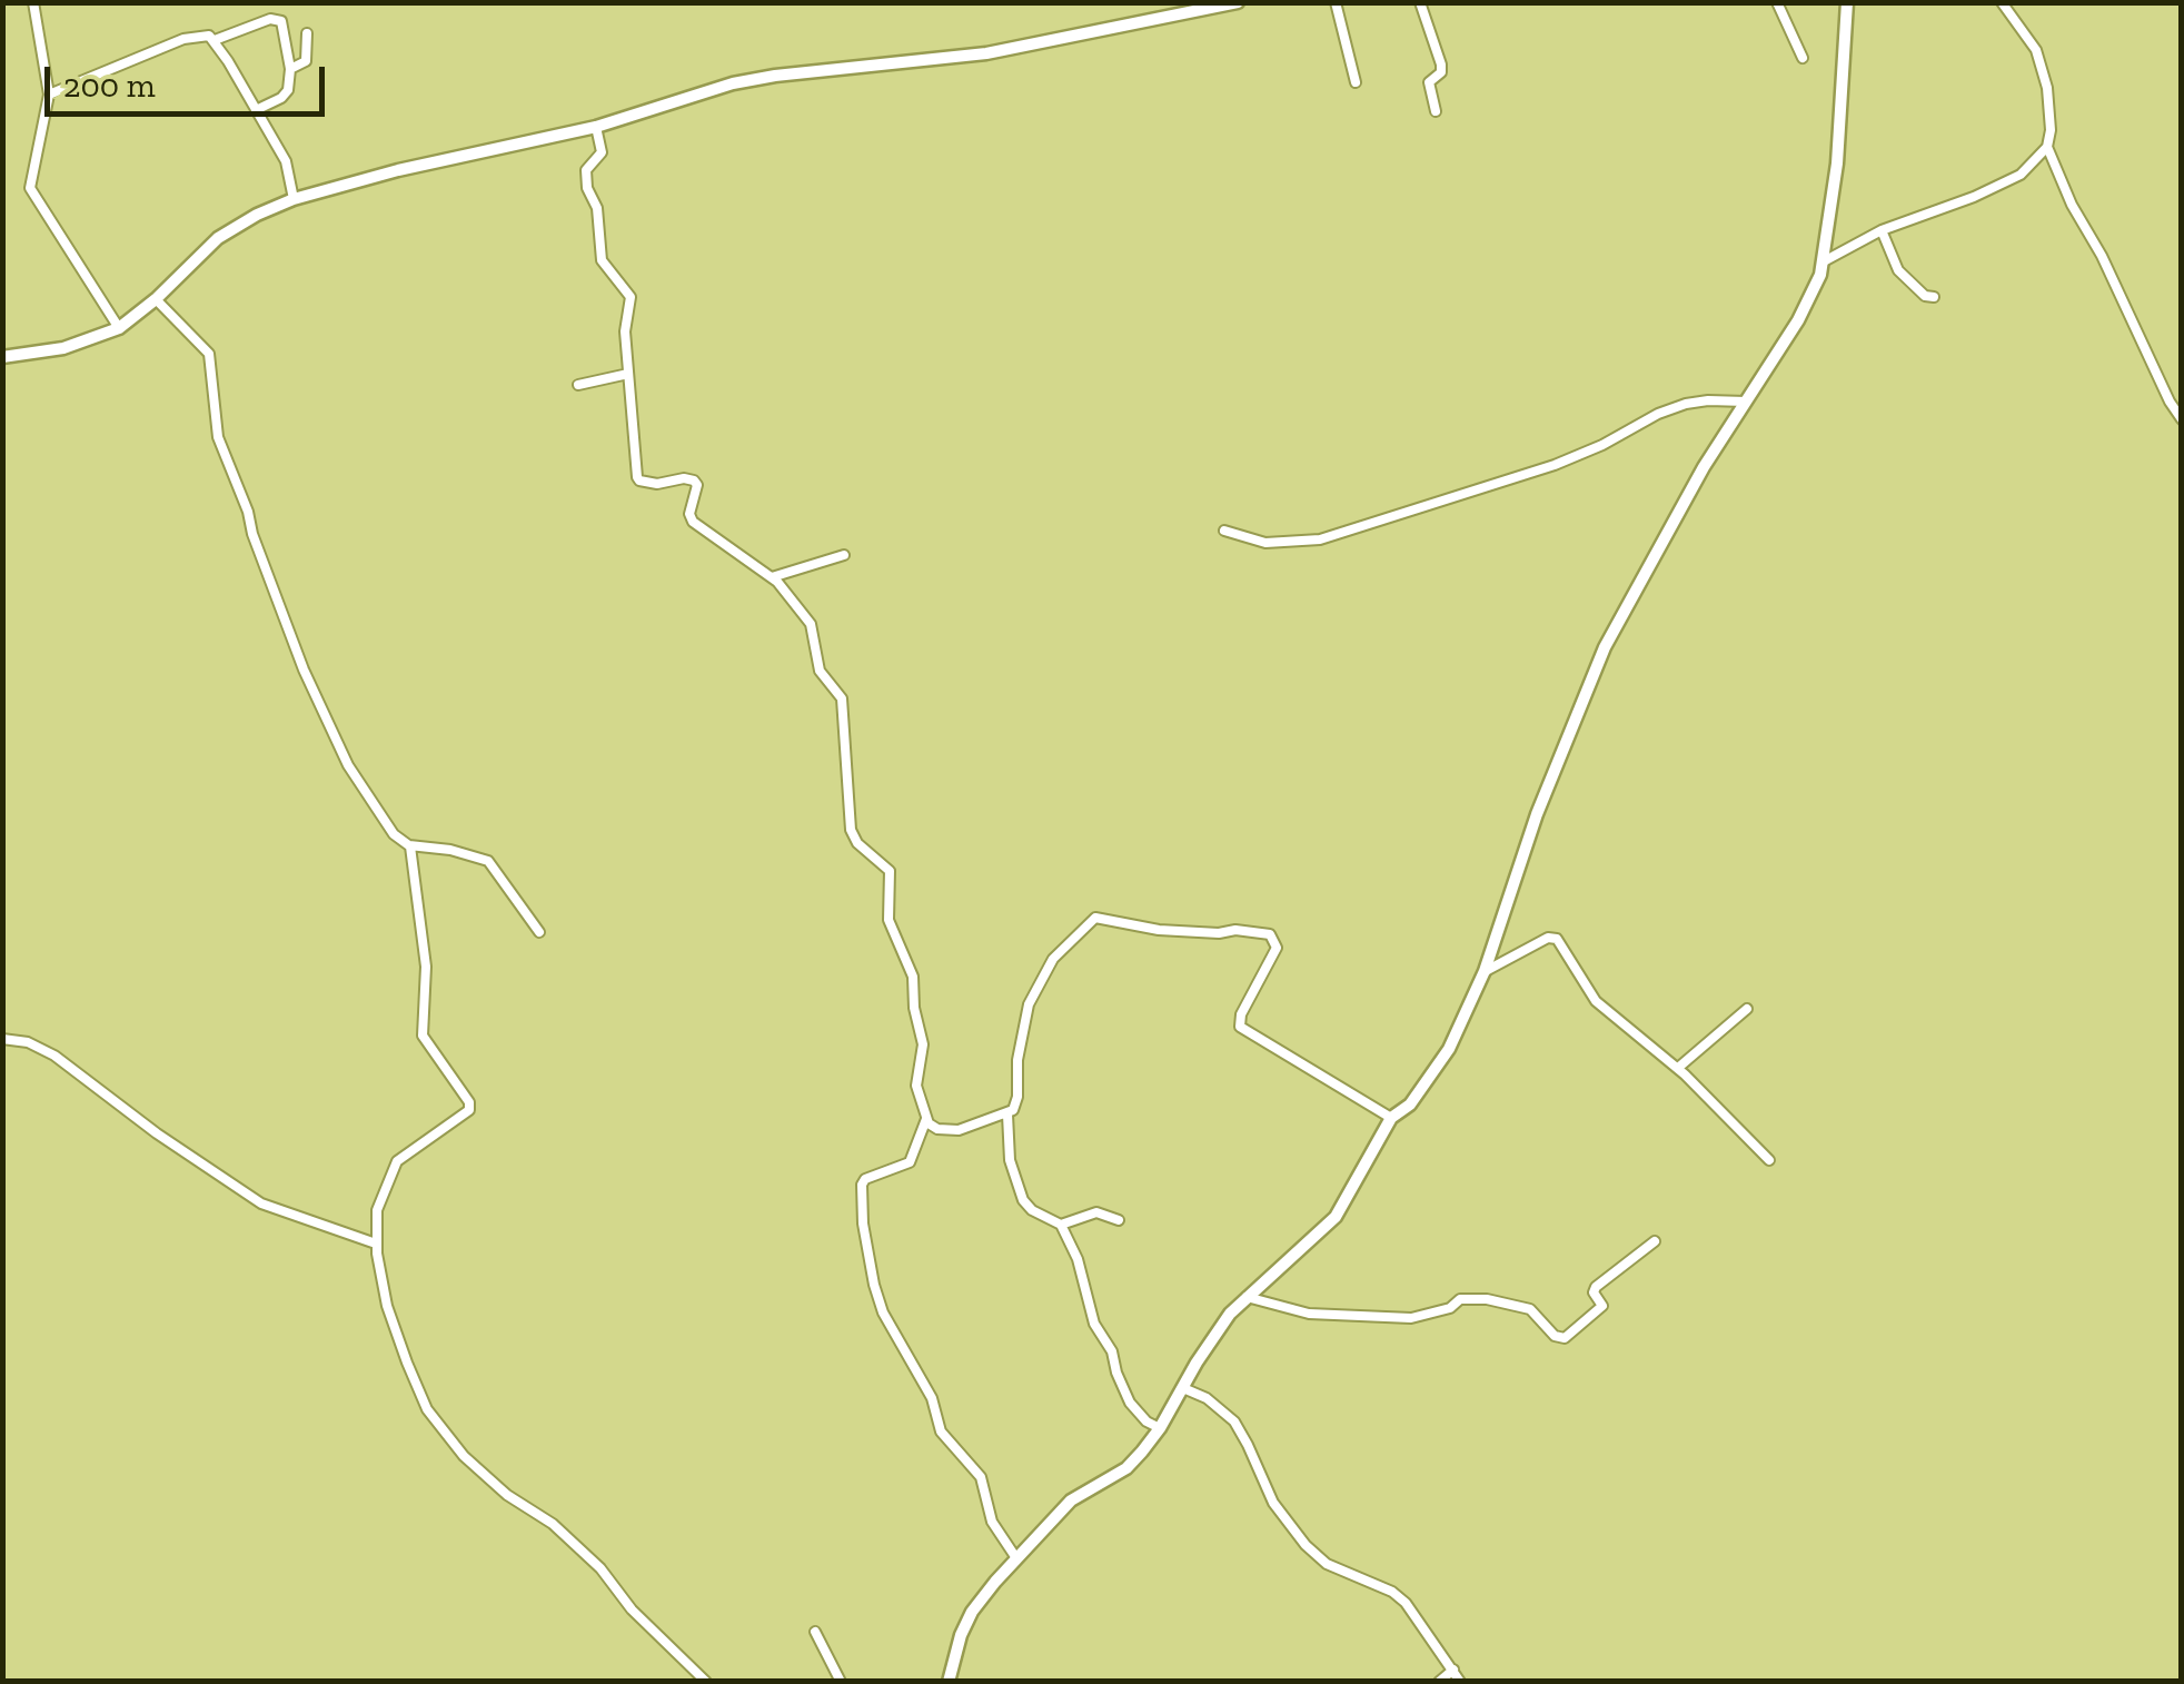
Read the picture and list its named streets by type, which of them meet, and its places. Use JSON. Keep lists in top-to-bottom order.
{
  "scale_bar": "200 m"
}
